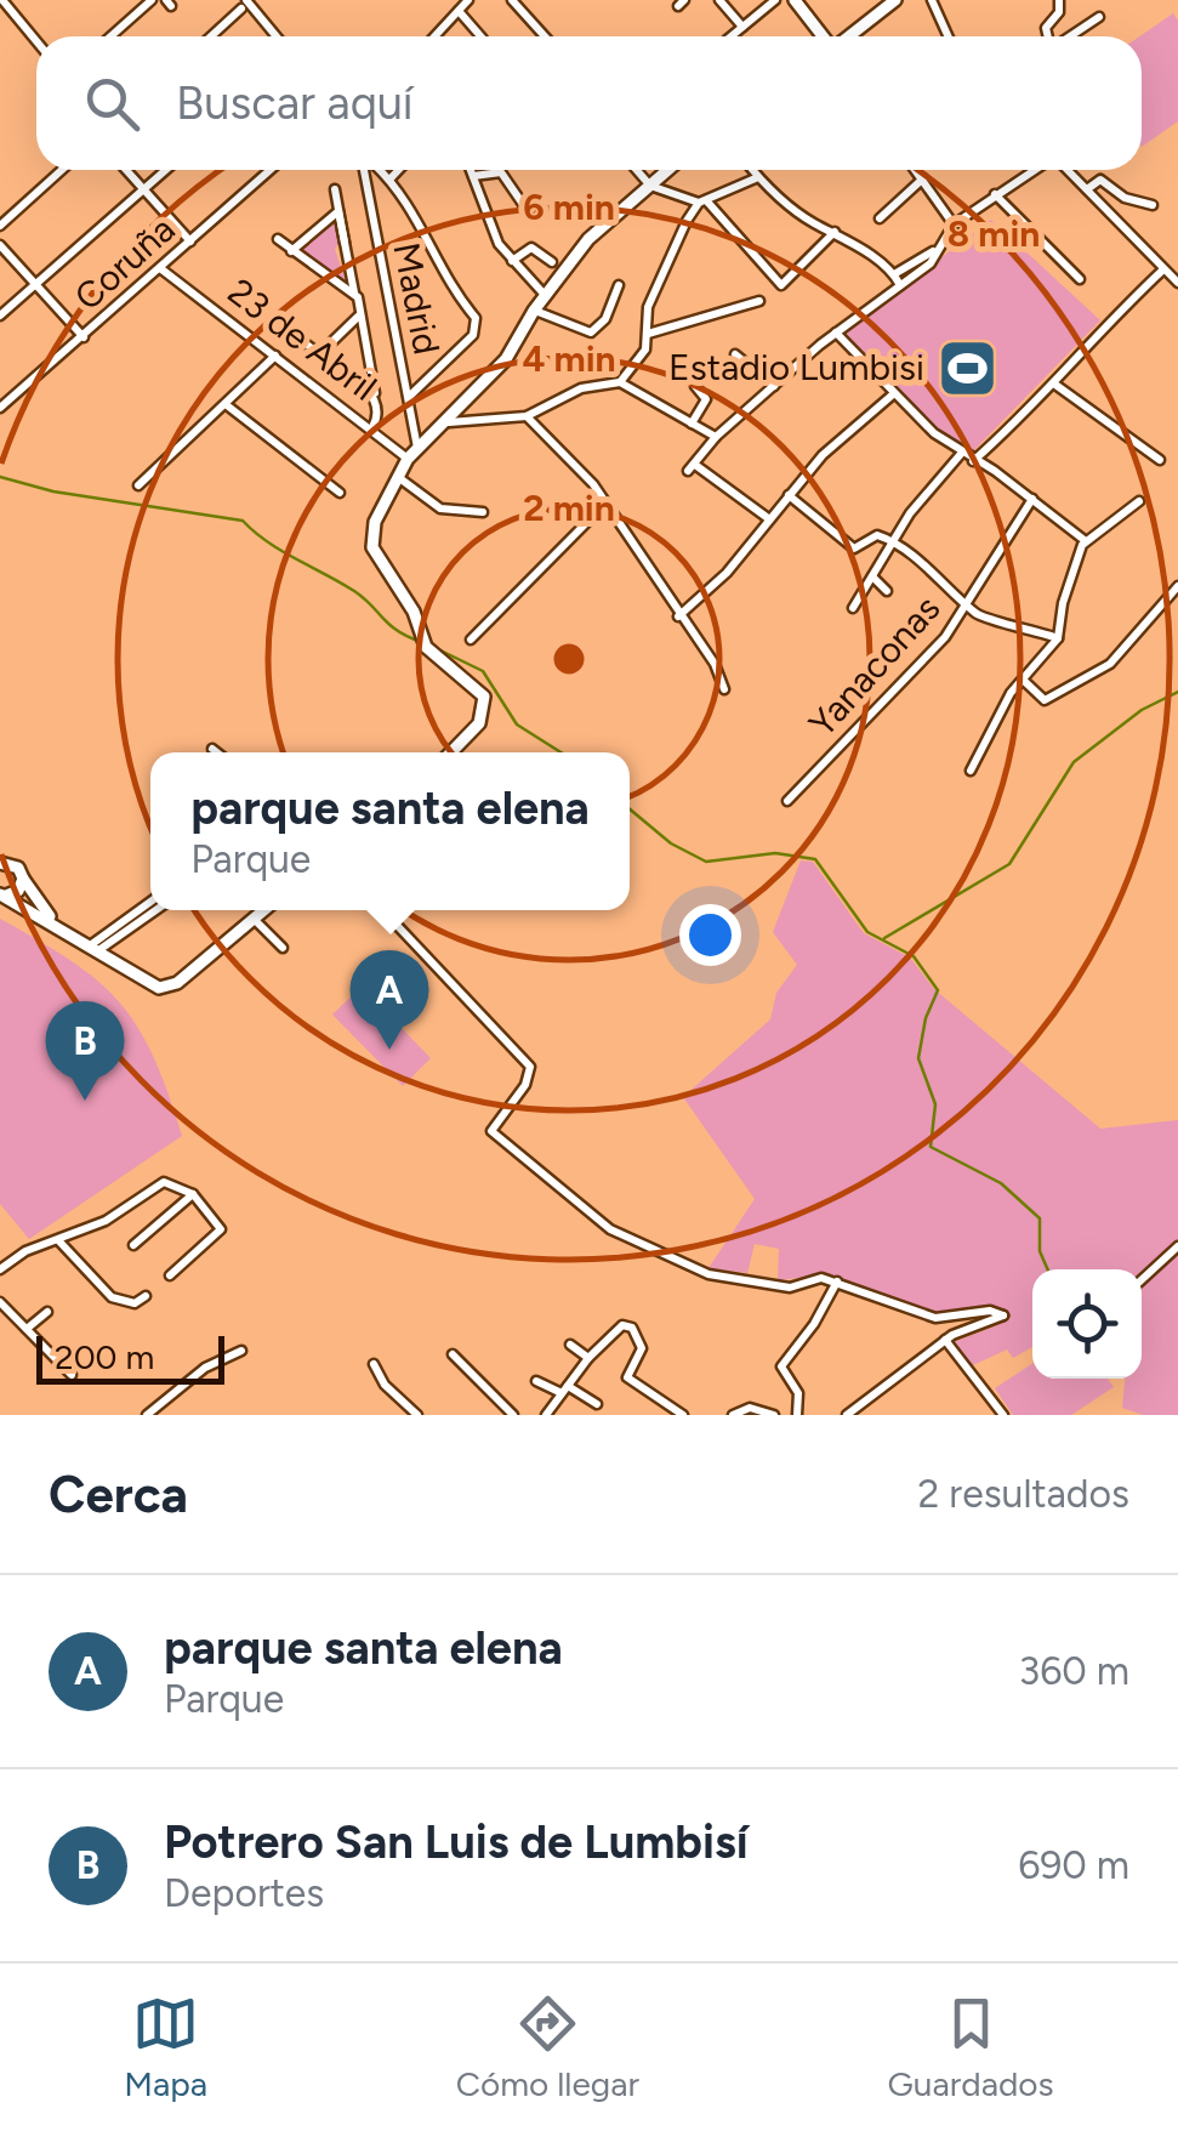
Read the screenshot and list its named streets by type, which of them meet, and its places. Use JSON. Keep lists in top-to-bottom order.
{
  "streets": {
    "street": [
      "Coruña",
      "Madrid",
      "23 de Abril",
      "Yanaconas"
    ]
  },
  "crossings": [
    ["Coruña", "23 de Abril"],
    ["Madrid", "23 de Abril"]
  ],
  "places": {
    "sports": ["Estadio Lumbisi"]
  },
  "scale_bar": "200 m",
  "page": {
    "search": "Buscar aquí",
    "popup": ["parque santa elena", "Parque"],
    "pins": ["A", "B"],
    "scale": "200 m",
    "heading": ["Cerca", "2 resultados"],
    "list": [
      {
        "mark": "A",
        "name": "parque santa elena",
        "note": "Parque",
        "value": "360 m"
      },
      {
        "mark": "B",
        "name": "Potrero San Luis de Lumbisí",
        "note": "Deportes",
        "value": "690 m"
      }
    ],
    "nav": ["Mapa", "Cómo llegar", "Guardados"]
  },
  "rings": [
    "6 min",
    "8 min",
    "4 min",
    "2 min"
  ]
}
